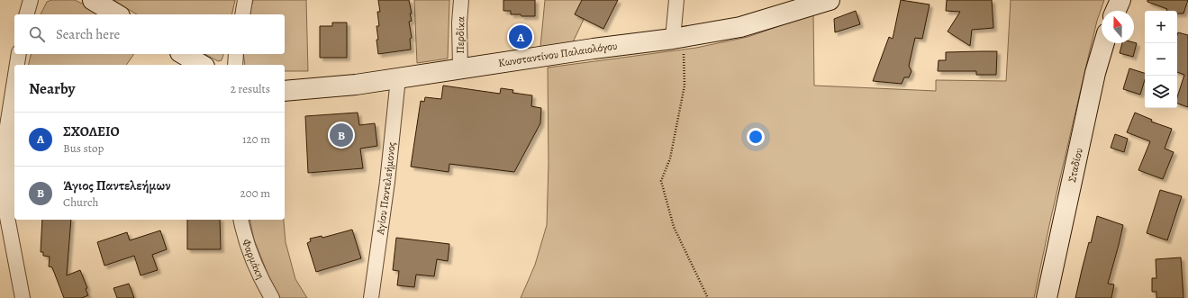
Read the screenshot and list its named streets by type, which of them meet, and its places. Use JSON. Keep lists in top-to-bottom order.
{
  "streets": {
    "street": [
      "Περδίκα",
      "Κωνσταντίνου Παλαιολόγου",
      "Σταδίου",
      "Αγίου Παντελεήμονος",
      "Φαρμάκη"
    ]
  },
  "crossings": [
    ["Περδίκα", "Κωνσταντίνου Παλαιολόγου"],
    ["Κωνσταντίνου Παλαιολόγου", "Αγίου Παντελεήμονος"]
  ],
  "north": "top",
  "page": {
    "map_buttons": ["+", "−"],
    "search": "Search here",
    "pins": ["A", "B"],
    "heading": ["Nearby", "2 results"],
    "list": [
      {
        "mark": "A",
        "name": "ΣΧΟΛΕΙΟ",
        "note": "Bus stop",
        "value": "120 m"
      },
      {
        "mark": "B",
        "name": "Άγιος Παντελεήμων",
        "note": "Church",
        "value": "200 m"
      }
    ]
  }
}
